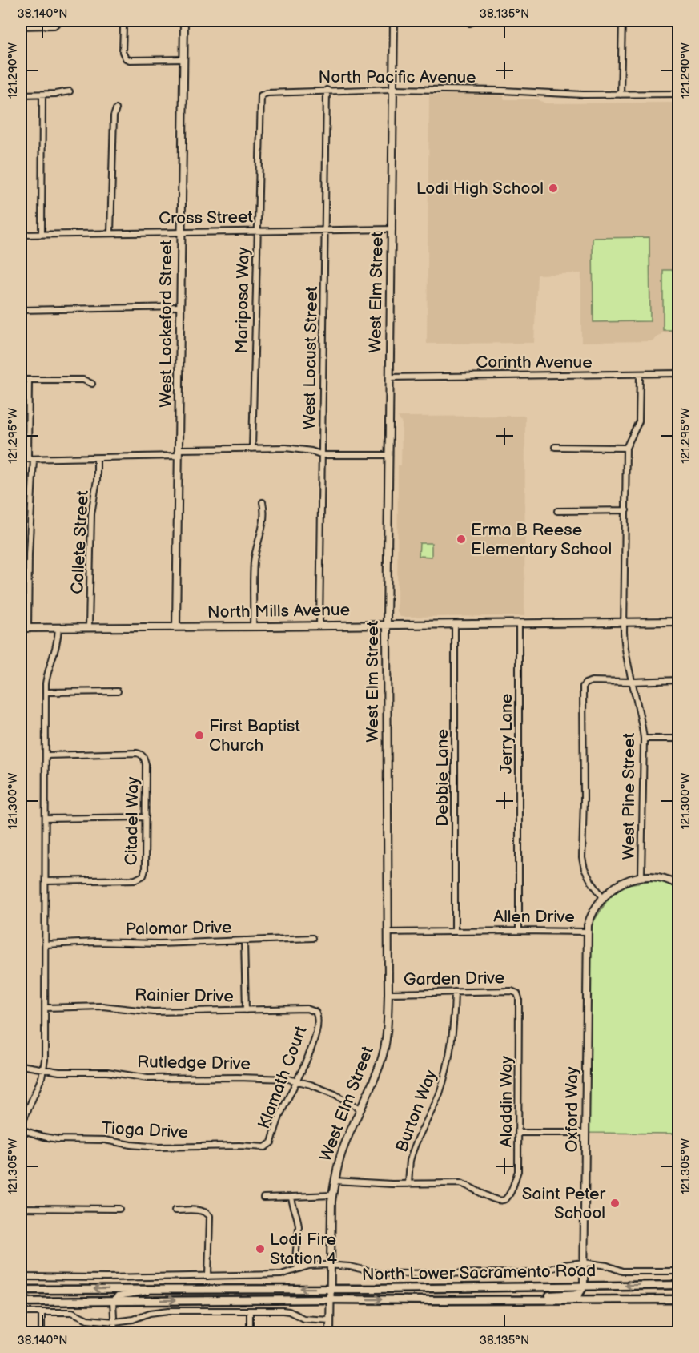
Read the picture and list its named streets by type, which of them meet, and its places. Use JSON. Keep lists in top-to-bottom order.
{
  "streets": {
    "main road": ["North Lower Sacramento Road"],
    "street": [
      "North Pacific Avenue",
      "Cross Street",
      "West Elm Street",
      "Mariposa Way",
      "West Lockeford Street",
      "West Locust Street",
      "Corinth Avenue",
      "Collete Street",
      "North Mills Avenue",
      "Jerry Lane",
      "Debbie Lane",
      "West Pine Street",
      "Citadel Way",
      "Allen Drive",
      "Palomar Drive",
      "Garden Drive",
      "Rainier Drive",
      "Rutledge Drive",
      "Klamath Court",
      "Aladdin Way",
      "Oxford Way",
      "Burton Way",
      "Tioga Drive"
    ]
  },
  "crossings": [
    ["North Pacific Avenue", "West Elm Street"],
    ["North Pacific Avenue", "Mariposa Way"],
    ["North Pacific Avenue", "West Locust Street"],
    ["Cross Street", "West Elm Street"],
    ["Cross Street", "Mariposa Way"],
    ["Cross Street", "West Lockeford Street"],
    ["Cross Street", "West Locust Street"],
    ["West Elm Street", "Corinth Avenue"],
    ["West Elm Street", "North Mills Avenue"],
    ["West Elm Street", "Allen Drive"],
    ["West Elm Street", "Garden Drive"],
    ["West Elm Street", "Rutledge Drive"],
    ["West Elm Street", "North Lower Sacramento Road"],
    ["West Lockeford Street", "North Mills Avenue"],
    ["West Locust Street", "North Mills Avenue"],
    ["Corinth Avenue", "West Pine Street"],
    ["Collete Street", "North Mills Avenue"],
    ["North Mills Avenue", "Jerry Lane"],
    ["North Mills Avenue", "Debbie Lane"],
    ["North Mills Avenue", "West Pine Street"],
    ["Jerry Lane", "Allen Drive"],
    ["Debbie Lane", "Allen Drive"],
    ["West Pine Street", "Allen Drive"],
    ["Allen Drive", "Oxford Way"],
    ["Garden Drive", "Aladdin Way"],
    ["Garden Drive", "Burton Way"],
    ["Rainier Drive", "Klamath Court"],
    ["Rutledge Drive", "Klamath Court"],
    ["Klamath Court", "Tioga Drive"],
    ["Aladdin Way", "Burton Way"],
    ["Oxford Way", "North Lower Sacramento Road"]
  ],
  "places": [
    "Lodi High School",
    "Erma B Reese Elementary School",
    "First Baptist Church",
    "Saint Peter School",
    "Lodi Fire Station 4"
  ],
  "coordinates": [
    "38.140°N",
    "38.135°N",
    "121.290°W",
    "121.295°W",
    "121.300°W",
    "121.305°W"
  ]
}
